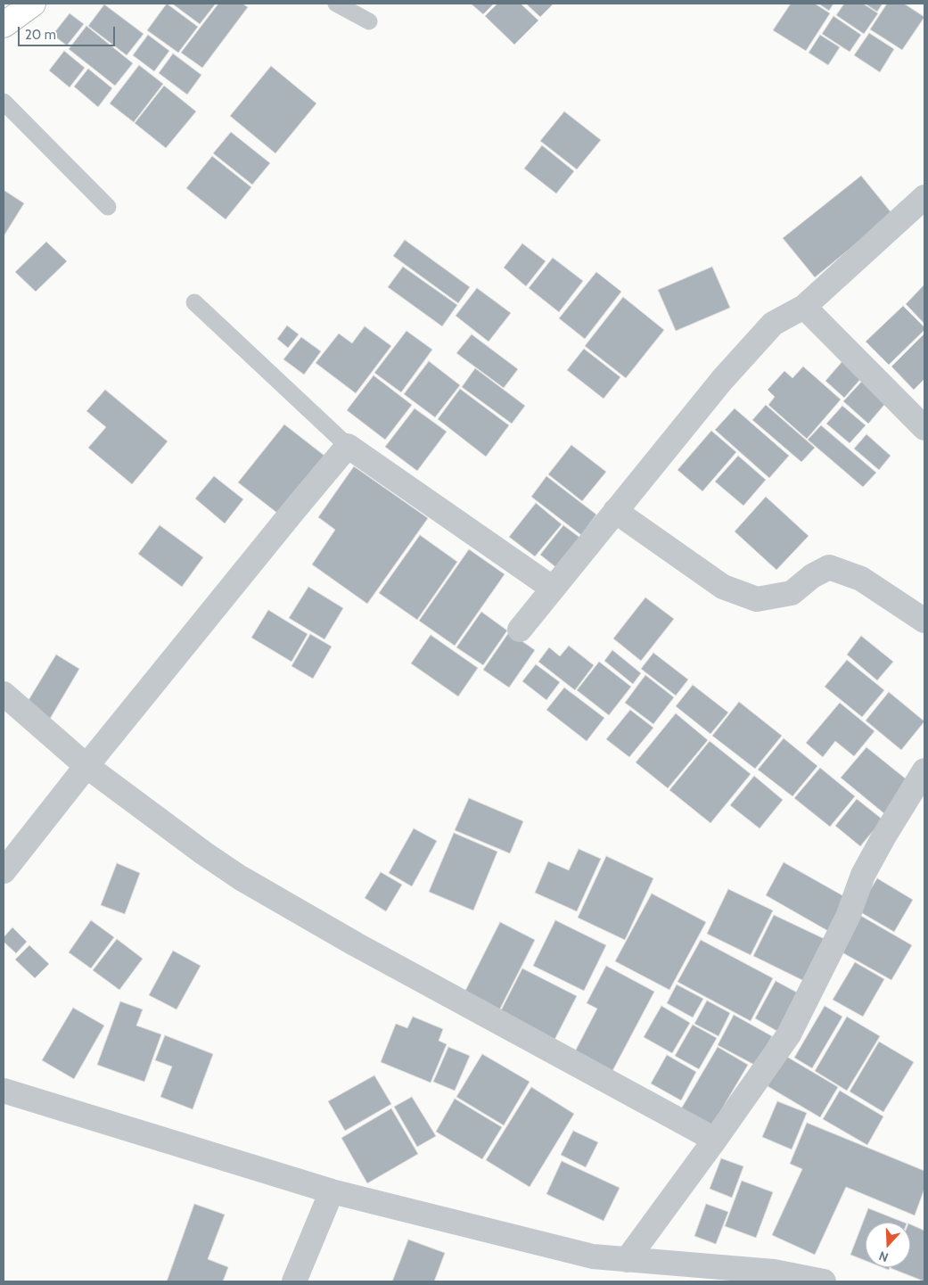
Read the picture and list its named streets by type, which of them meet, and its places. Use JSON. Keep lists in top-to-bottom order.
{
  "scale_bar": "20 m",
  "north": "bottom"
}
